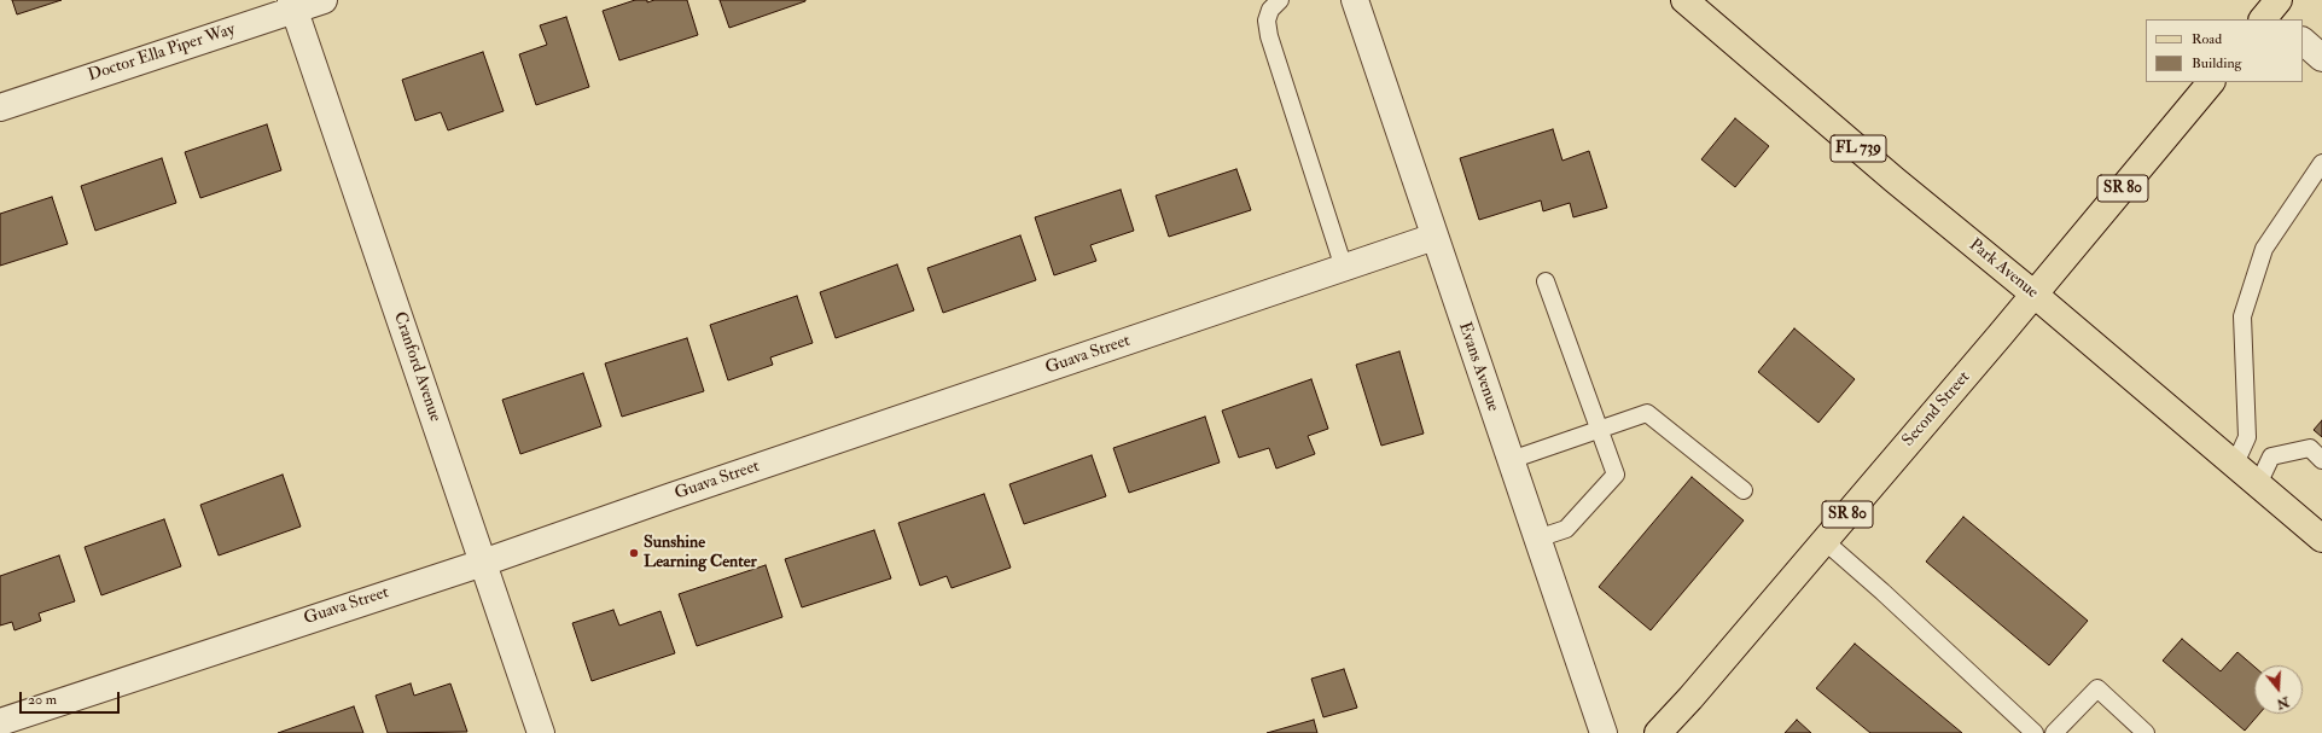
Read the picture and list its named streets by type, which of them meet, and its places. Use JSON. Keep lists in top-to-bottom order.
{
  "streets": {
    "main road": [
      "FL 739",
      "SR 80",
      "Park Avenue",
      "Second Street"
    ],
    "street": [
      "Doctor Ella Piper Way",
      "Guava Street",
      "Cranford Avenue",
      "Evans Avenue"
    ]
  },
  "crossings": [
    ["Doctor Ella Piper Way", "Cranford Avenue"],
    ["Park Avenue", "Second Street"],
    ["Guava Street", "Cranford Avenue"],
    ["Guava Street", "Evans Avenue"]
  ],
  "places": ["Sunshine Learning Center"],
  "legend": ["Road", "Building"],
  "scale_bar": "20 m",
  "north": "bottom"
}
